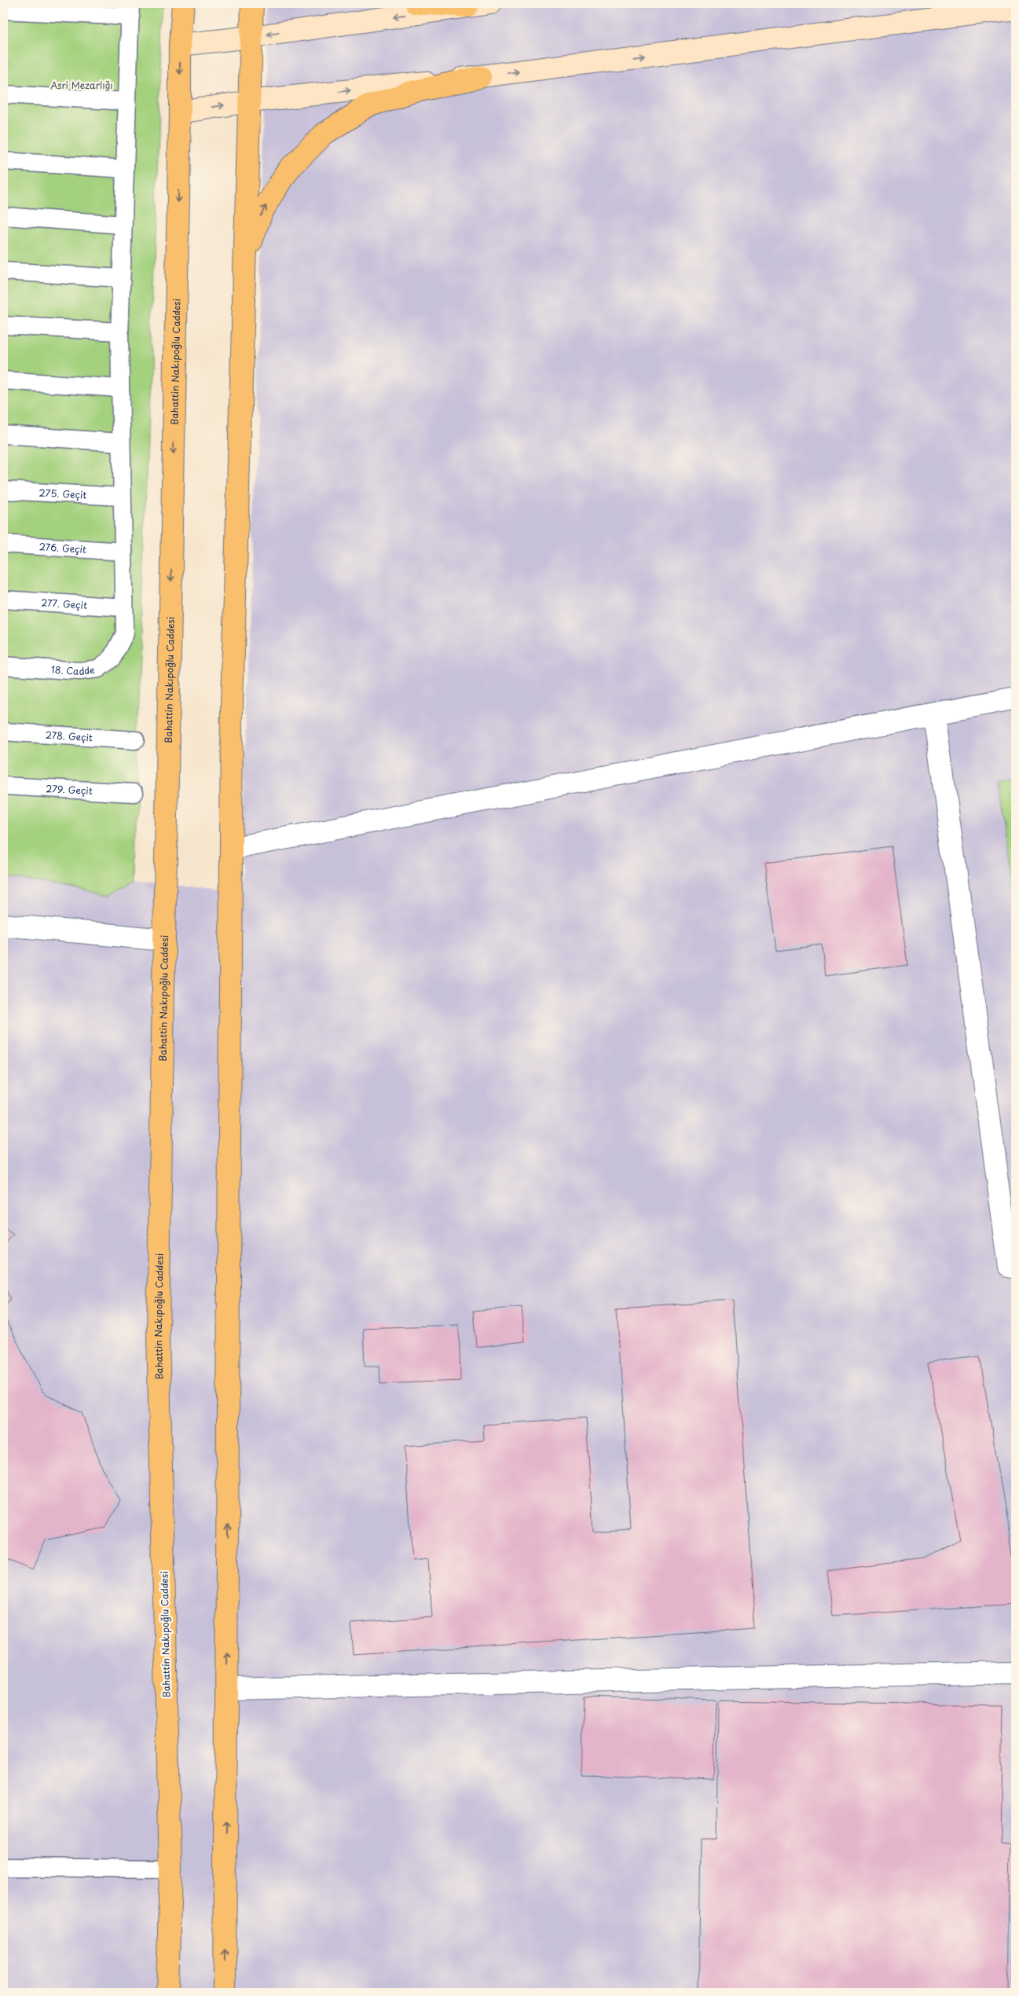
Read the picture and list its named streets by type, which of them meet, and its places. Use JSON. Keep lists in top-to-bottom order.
{
  "streets": {
    "main road": ["Bahattin Nakıpoğlu Caddesi"],
    "lane": [
      "275. Geçit",
      "276. Geçit",
      "277. Geçit",
      "18. Cadde",
      "278. Geçit",
      "279. Geçit"
    ]
  },
  "crossings": [
    ["277. Geçit", "18. Cadde"]
  ],
  "parks": ["Asri Mezarlığı"]
}
